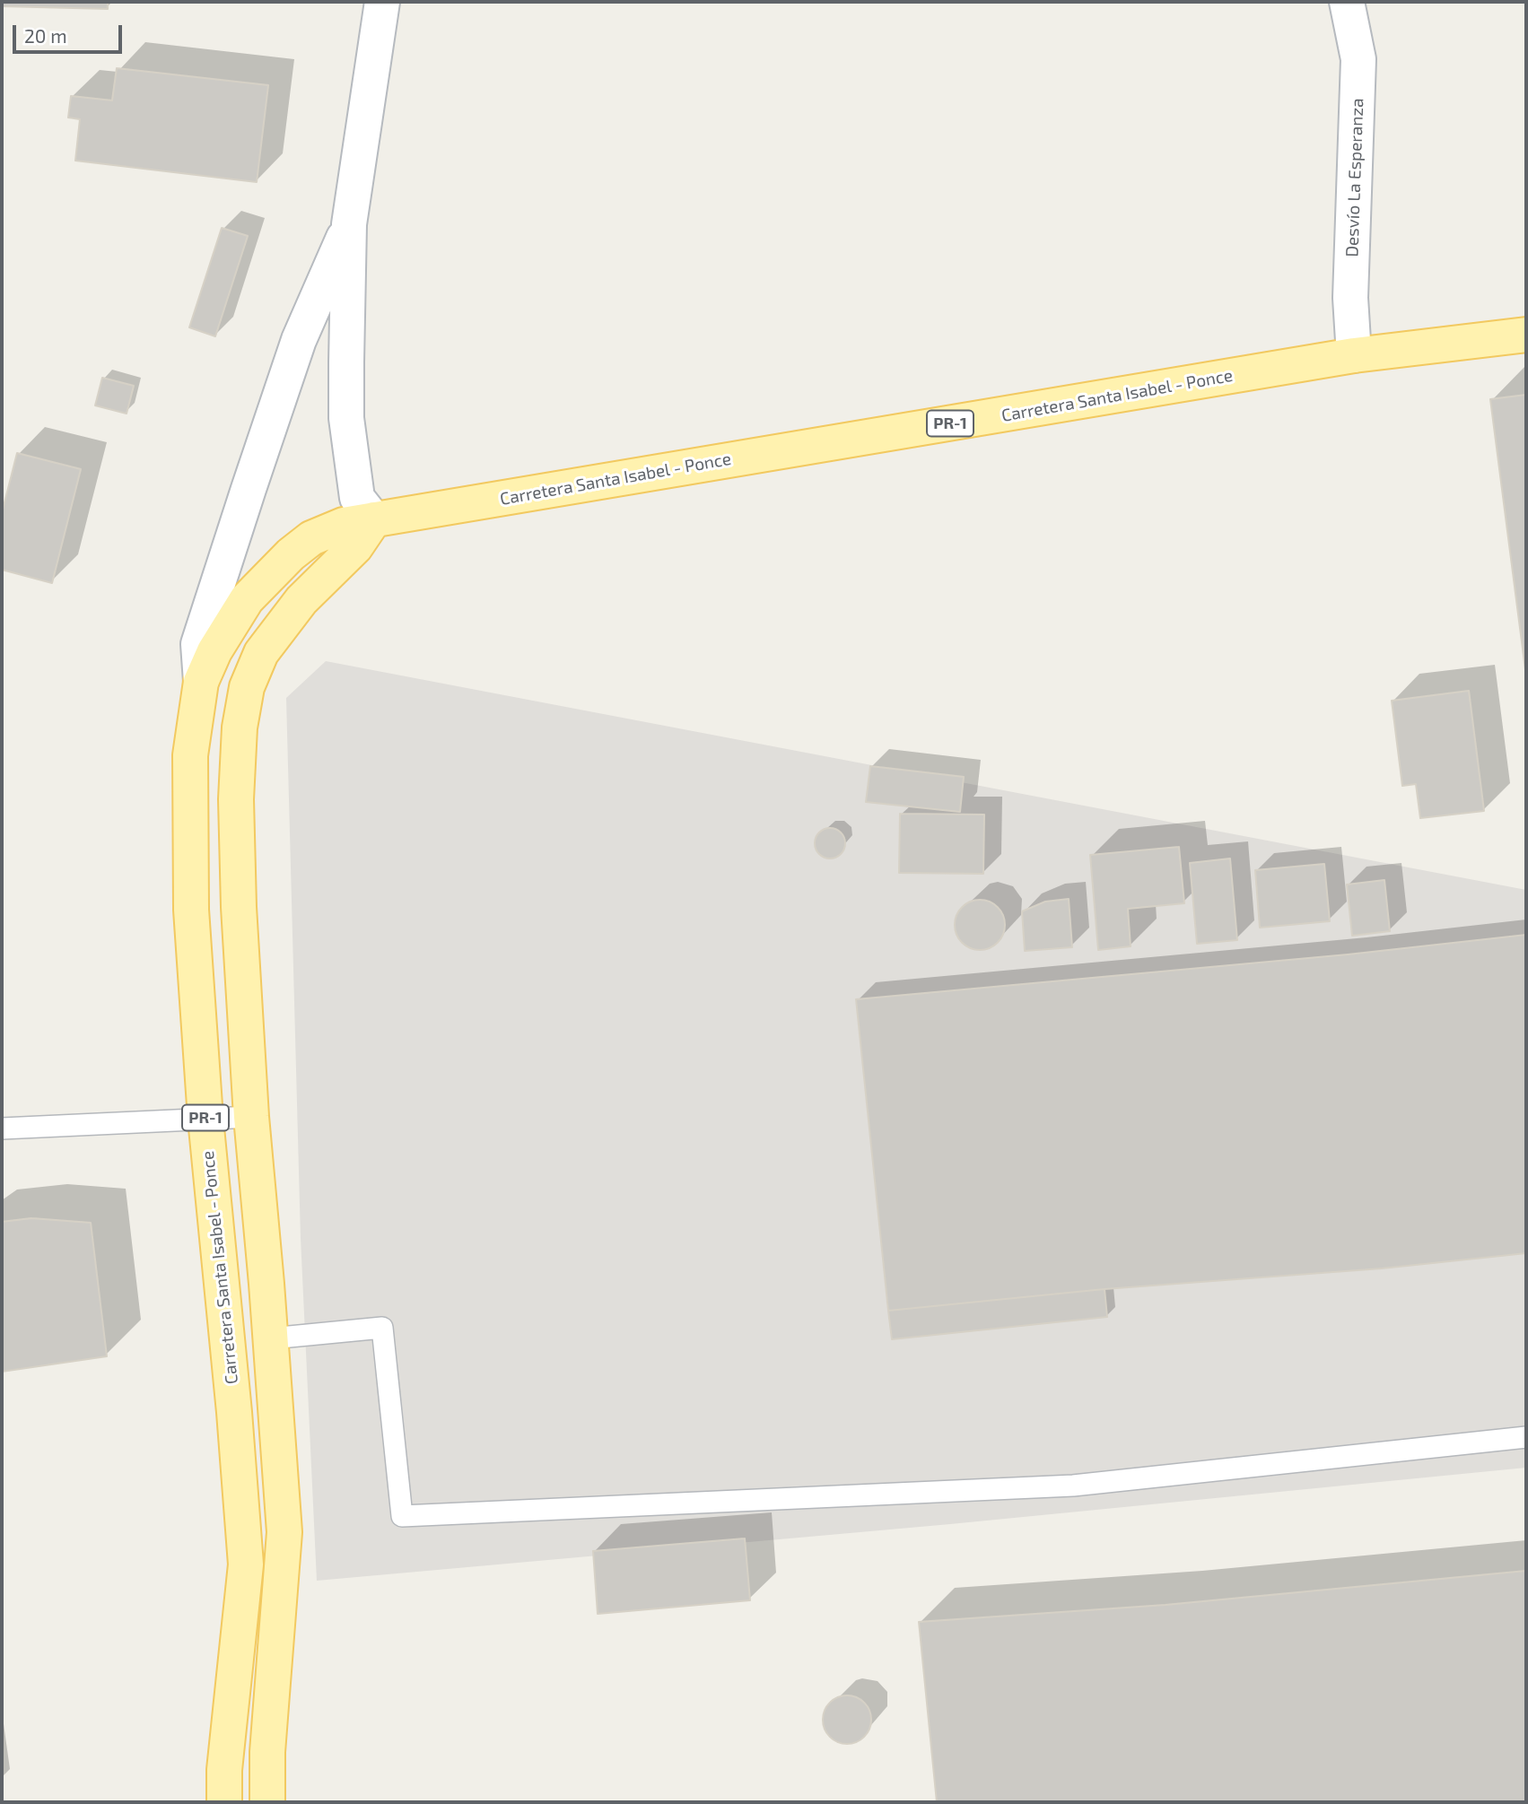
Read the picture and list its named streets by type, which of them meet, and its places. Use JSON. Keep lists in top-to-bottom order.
{
  "streets": {
    "main road": ["Desvío La Esperanza", "Carretera Santa Isabel - Ponce", "PR-1"]
  },
  "crossings": [
    ["Desvío La Esperanza", "Carretera Santa Isabel - Ponce"],
    ["Carretera Santa Isabel - Ponce", "PR-1"]
  ],
  "scale_bar": "20 m"
}
